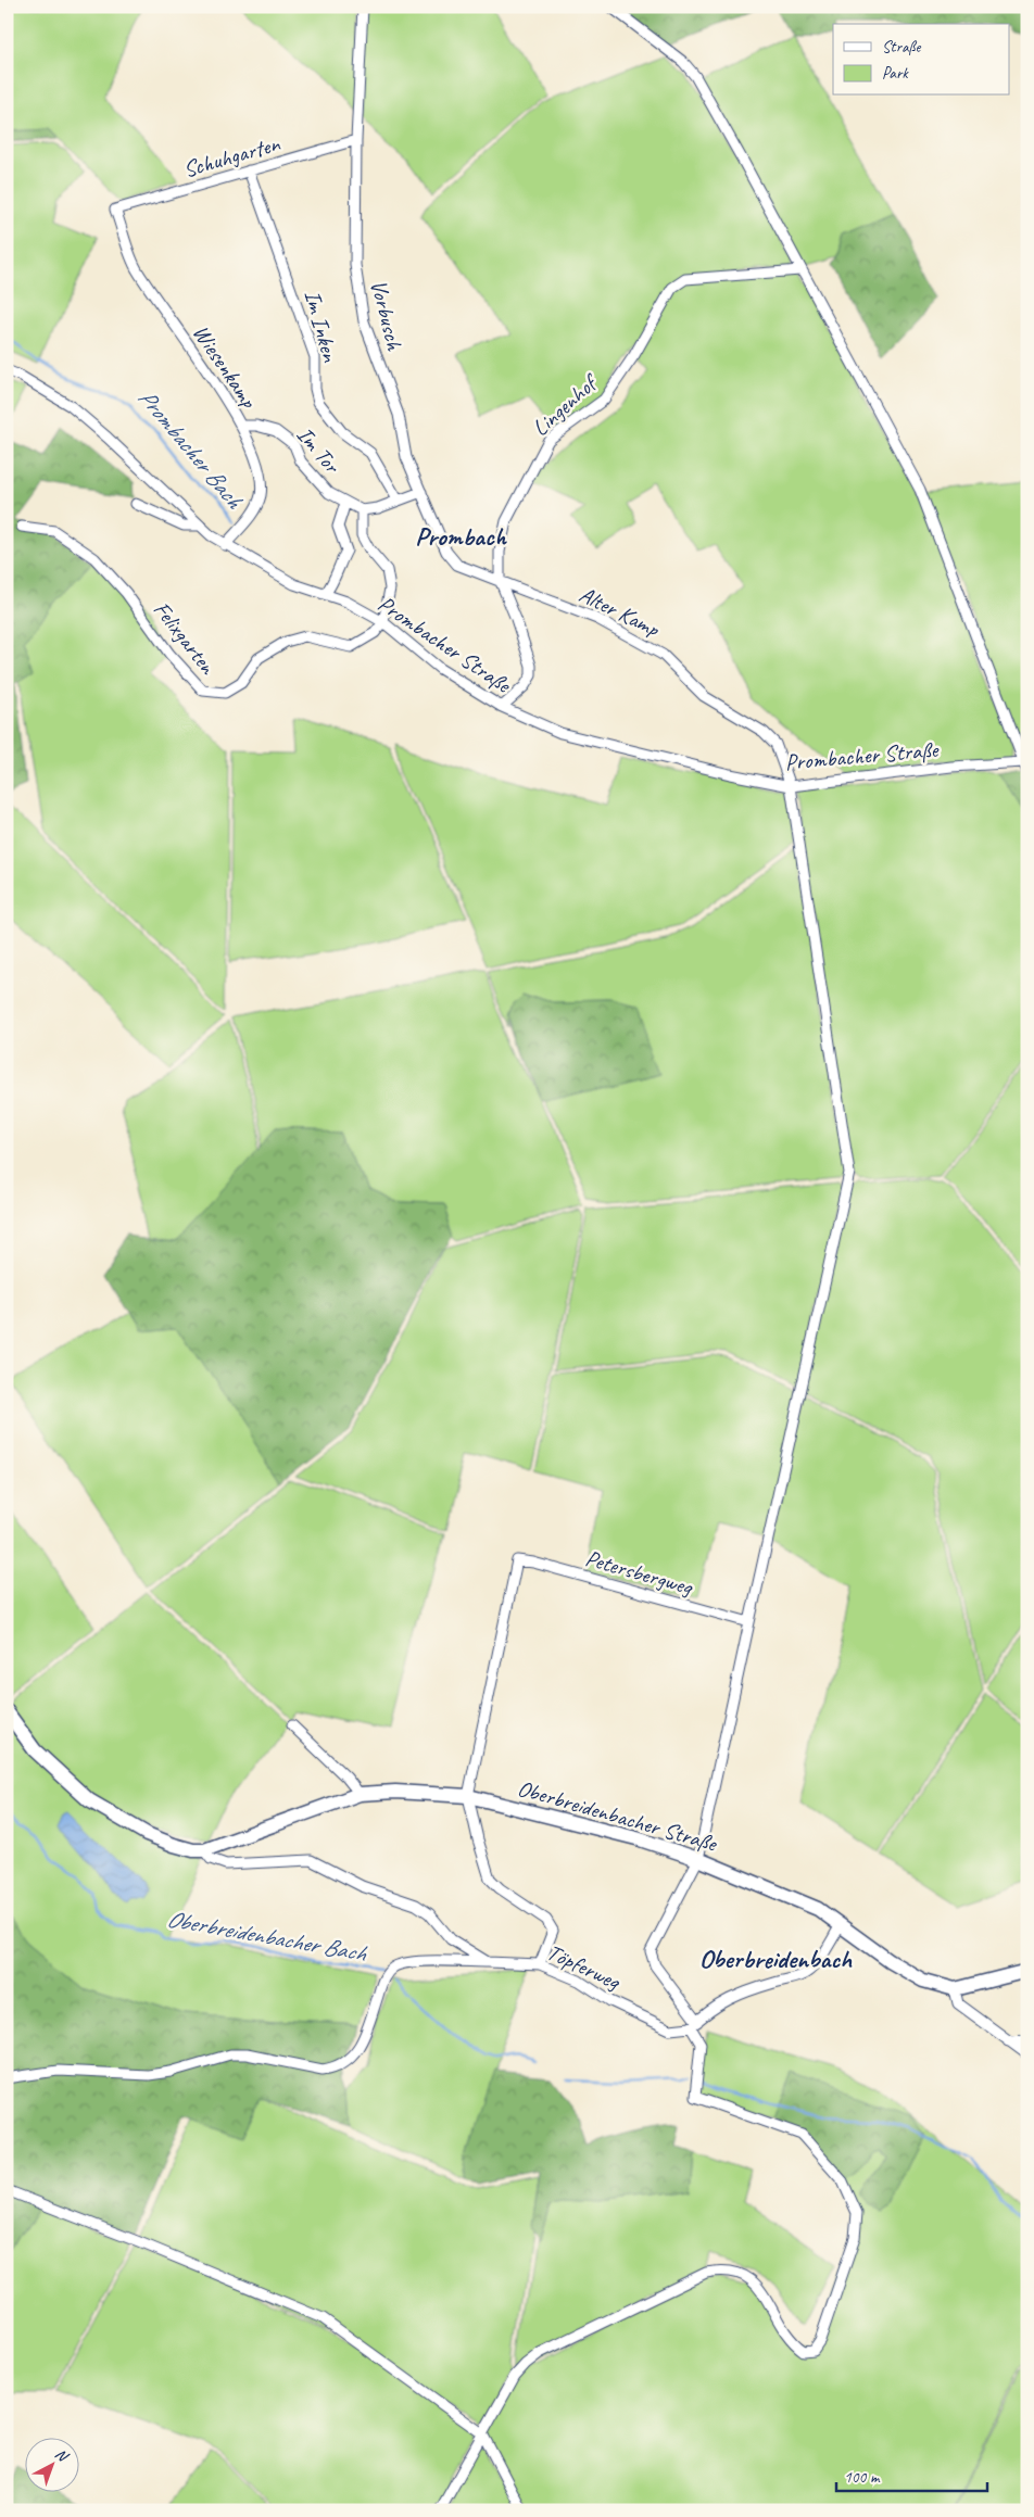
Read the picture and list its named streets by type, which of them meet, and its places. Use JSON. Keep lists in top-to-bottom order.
{
  "streets": {
    "street": [
      "Schuhgarten",
      "Vorbusch",
      "Im Inken",
      "Wiesenkamp",
      "Lingenhof",
      "Im Tor",
      "Alter Kamp",
      "Felixgarten",
      "Prombacher Straße",
      "Petersbergweg",
      "Oberbreidenbacher Straße",
      "Töpferweg"
    ]
  },
  "crossings": [
    ["Schuhgarten", "Vorbusch"],
    ["Schuhgarten", "Im Inken"],
    ["Schuhgarten", "Wiesenkamp"],
    ["Vorbusch", "Alter Kamp"],
    ["Wiesenkamp", "Im Tor"],
    ["Wiesenkamp", "Prombacher Straße"],
    ["Lingenhof", "Alter Kamp"],
    ["Lingenhof", "Prombacher Straße"],
    ["Alter Kamp", "Prombacher Straße"],
    ["Alter Kamp", "Petersbergweg"],
    ["Felixgarten", "Prombacher Straße"],
    ["Petersbergweg", "Oberbreidenbacher Straße"],
    ["Oberbreidenbacher Straße", "Töpferweg"]
  ],
  "districts": ["Prombach", "Oberbreidenbach"],
  "water": ["Prombacher Bach", "Oberbreidenbacher Bach"],
  "legend": ["Straße", "Park"],
  "scale_bar": "100 m",
  "north": "top right"
}
